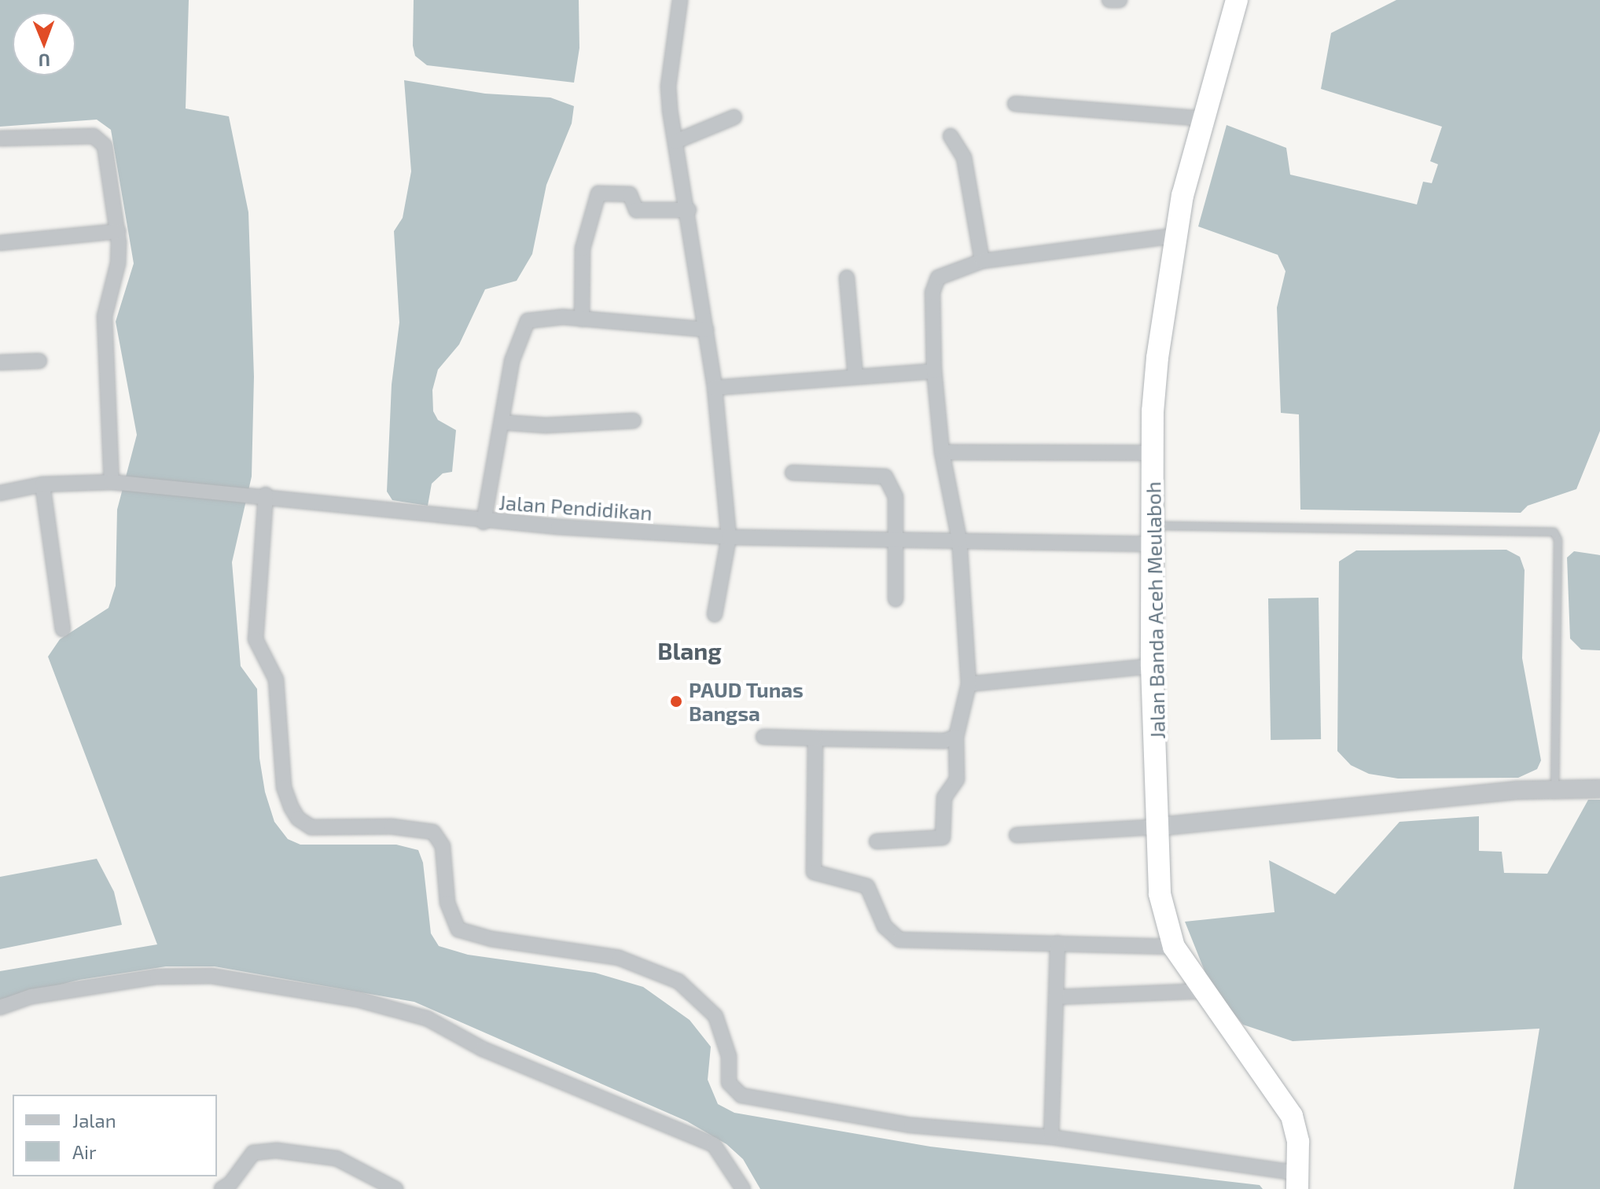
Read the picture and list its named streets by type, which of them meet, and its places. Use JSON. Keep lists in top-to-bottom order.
{
  "streets": {
    "highway": ["Jalan Banda Aceh Meulaboh"],
    "street": ["Jalan Pendidikan"]
  },
  "crossings": [
    ["Jalan Pendidikan", "Jalan Banda Aceh Meulaboh"]
  ],
  "districts": ["Blang"],
  "places": ["PAUD Tunas Bangsa"],
  "legend": ["Jalan", "Air"],
  "north": "bottom"
}
